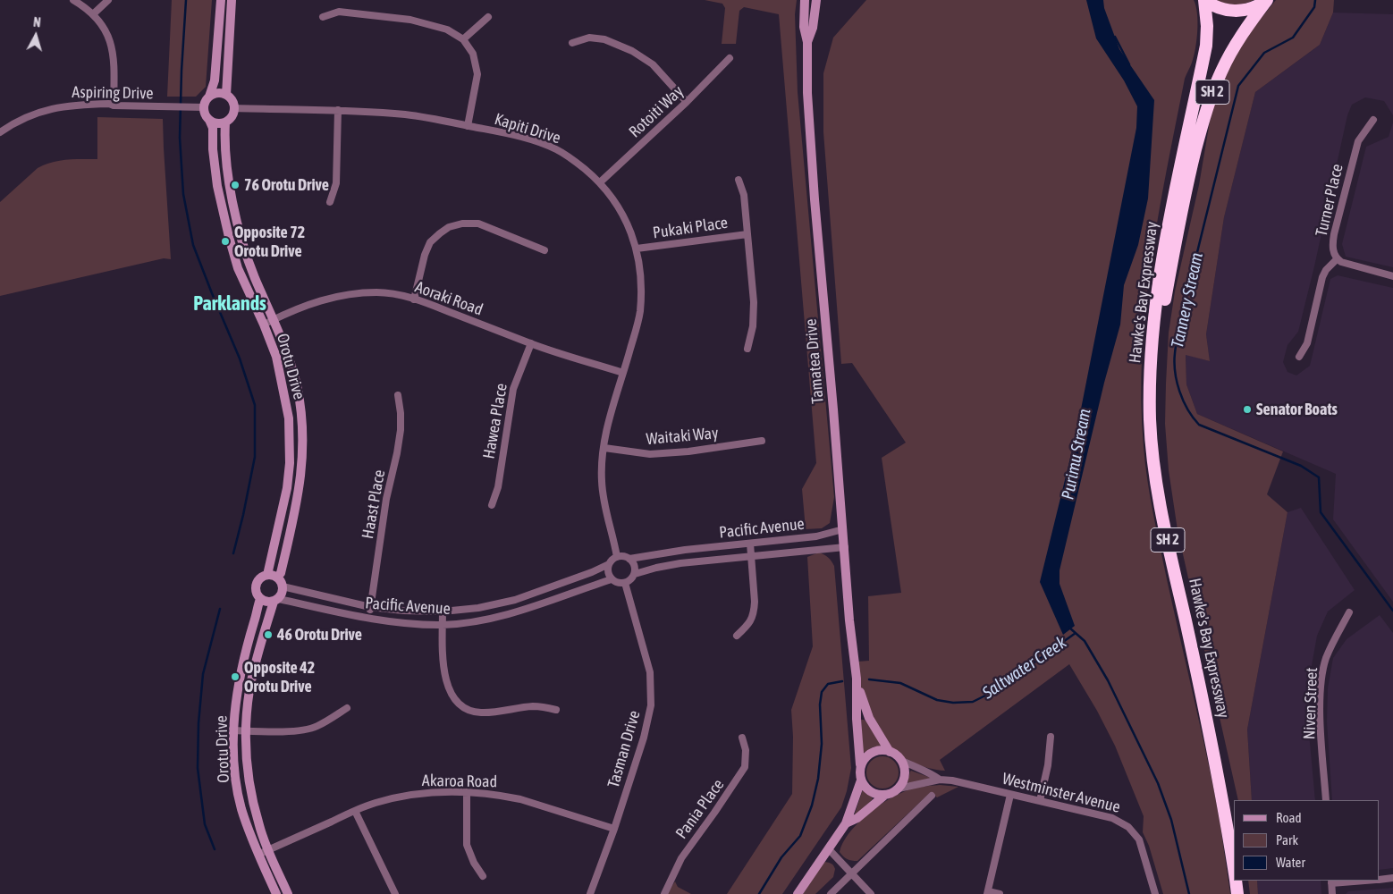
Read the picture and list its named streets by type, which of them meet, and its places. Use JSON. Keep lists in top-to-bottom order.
{
  "streets": {
    "highway": ["SH 2", "Hawke's Bay Expressway"],
    "street": [
      "Aspiring Drive",
      "Rotoiti Way",
      "Kapiti Drive",
      "Turner Place",
      "Pukaki Place",
      "Aoraki Road",
      "Tamatea Drive",
      "Orotu Drive",
      "Hawea Place",
      "Waitaki Way",
      "Haast Place",
      "Pacific Avenue",
      "Niven Street",
      "Tasman Drive",
      "Akaroa Road",
      "Westminster Avenue",
      "Pania Place"
    ]
  },
  "crossings": [
    ["Aspiring Drive", "Kapiti Drive"],
    ["Aspiring Drive", "Orotu Drive"],
    ["Rotoiti Way", "Kapiti Drive"],
    ["Kapiti Drive", "Pukaki Place"],
    ["Kapiti Drive", "Aoraki Road"],
    ["Kapiti Drive", "Orotu Drive"],
    ["Kapiti Drive", "Waitaki Way"],
    ["Kapiti Drive", "Pacific Avenue"],
    ["Kapiti Drive", "Tasman Drive"],
    ["Aoraki Road", "Orotu Drive"],
    ["Aoraki Road", "Hawea Place"],
    ["Tamatea Drive", "Pacific Avenue"],
    ["Tamatea Drive", "Westminster Avenue"],
    ["Orotu Drive", "Pacific Avenue"],
    ["Orotu Drive", "Akaroa Road"],
    ["Haast Place", "Pacific Avenue"],
    ["Pacific Avenue", "Tasman Drive"],
    ["Tasman Drive", "Akaroa Road"]
  ],
  "districts": ["Parklands"],
  "water": ["Tannery Stream", "Purimu Stream", "Saltwater Creek"],
  "places": [
    "76 Orotu Drive",
    "Opposite 72 Orotu Drive",
    "Senator Boats",
    "46 Orotu Drive",
    "Opposite 42 Orotu Drive"
  ],
  "legend": ["Road", "Park", "Water"],
  "north": "top"
}
